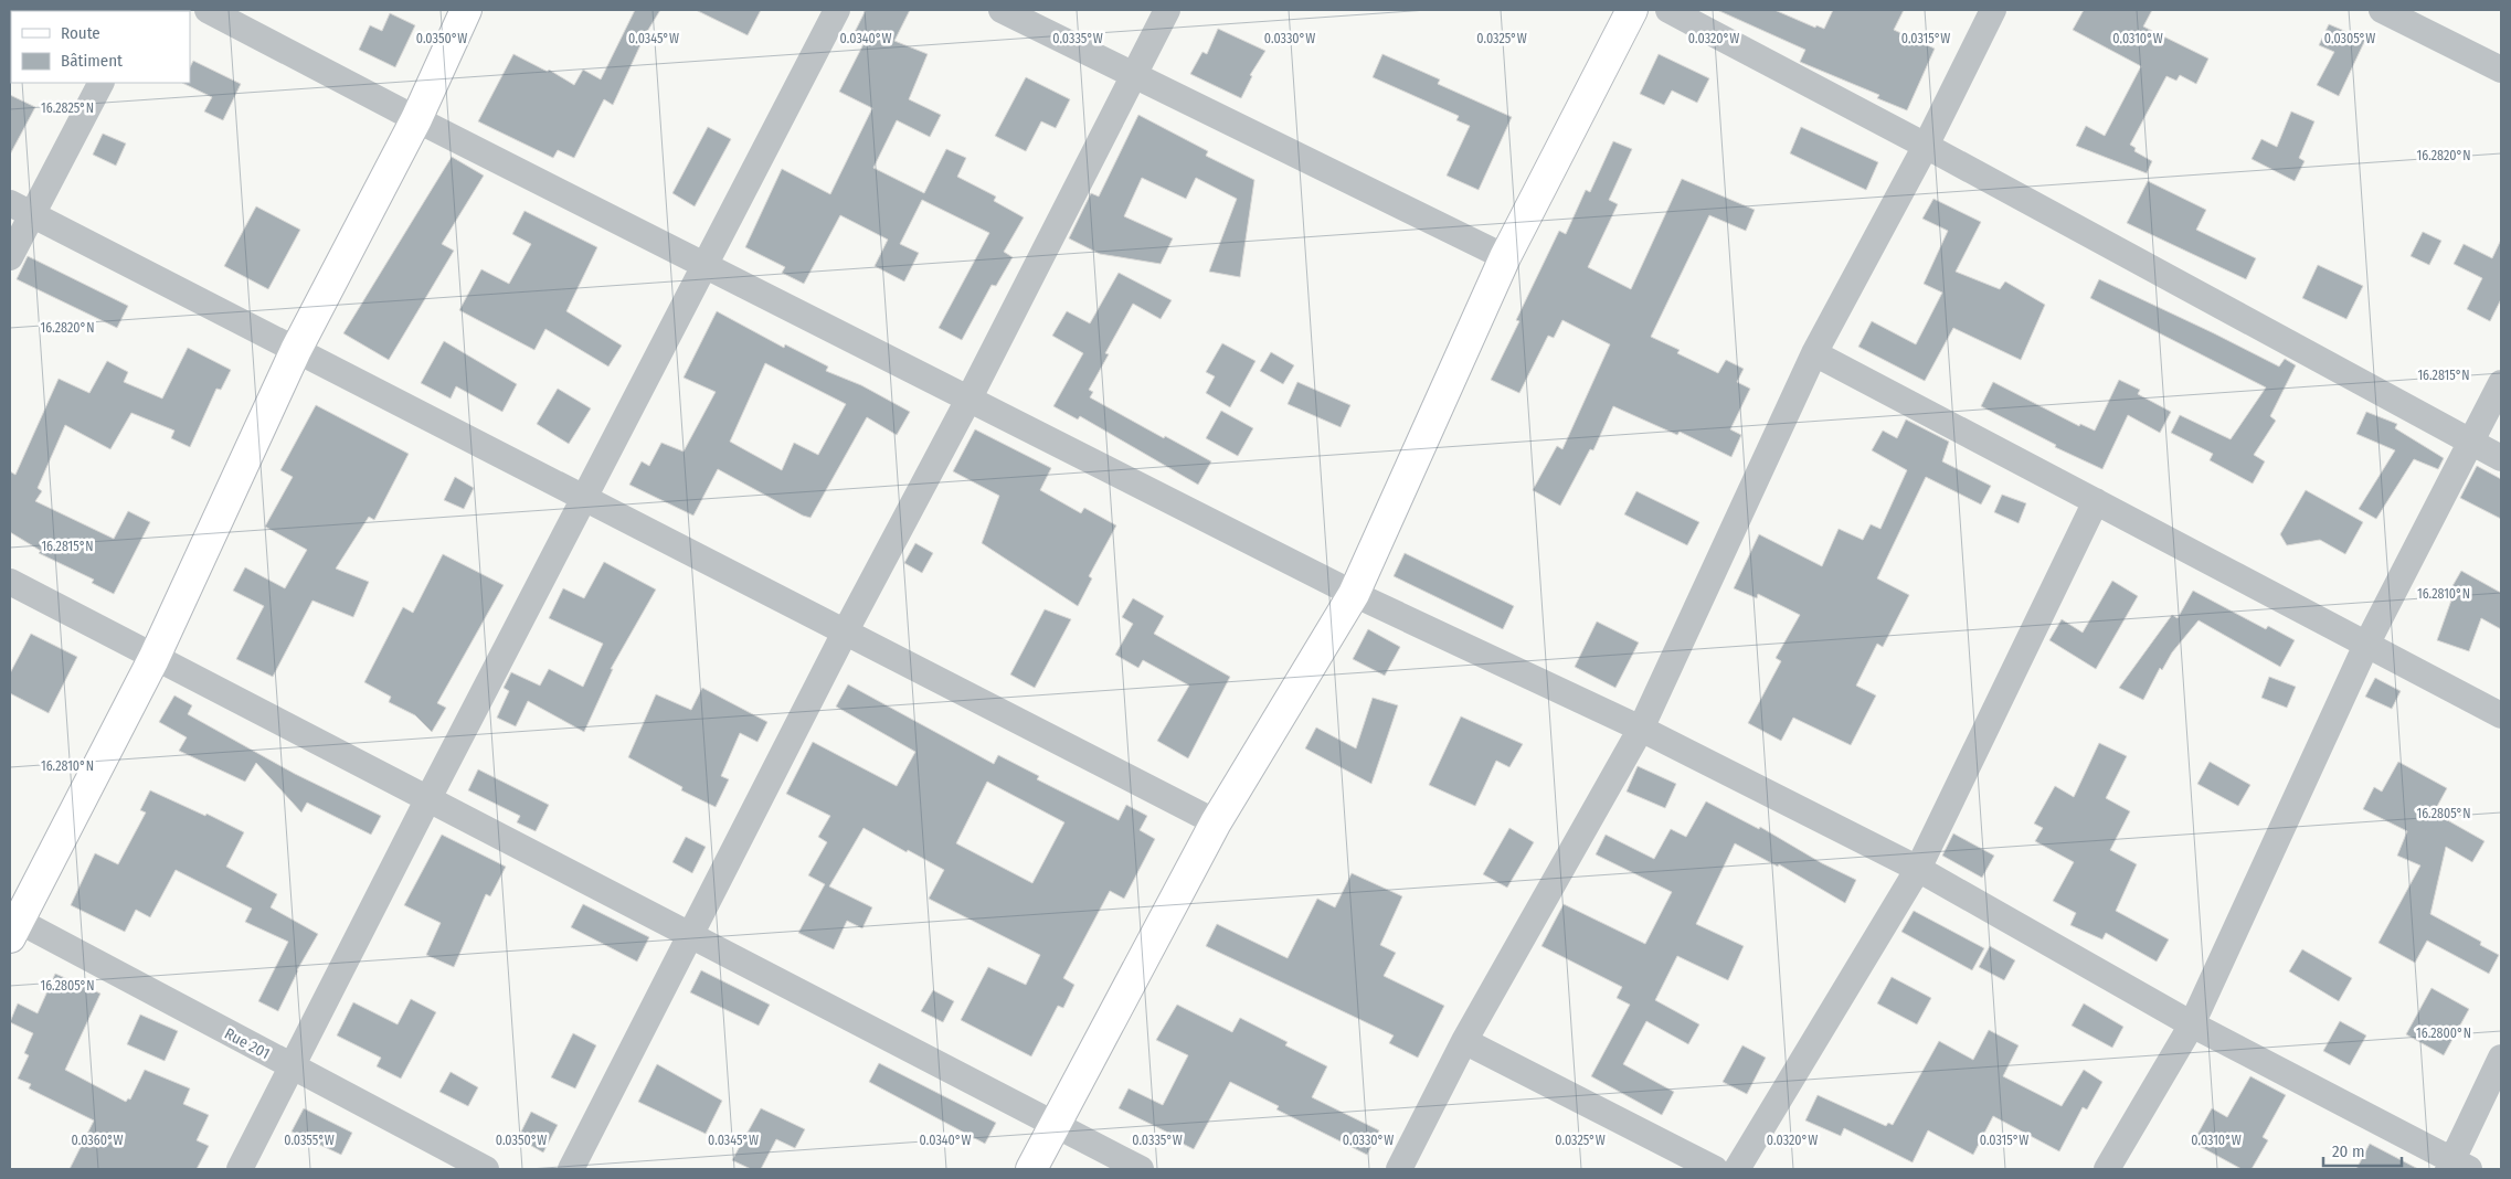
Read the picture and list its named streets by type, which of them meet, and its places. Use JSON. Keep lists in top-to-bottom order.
{
  "streets": {
    "street": ["Rue 201"]
  },
  "legend": ["Route", "Bâtiment"],
  "scale_bar": "20 m",
  "coordinates": [
    "0.0350°W",
    "0.0345°W",
    "0.0340°W",
    "0.0335°W",
    "0.0330°W",
    "0.0325°W",
    "0.0320°W",
    "0.0315°W",
    "0.0310°W",
    "0.0305°W",
    "16.2825°N",
    "16.2820°N",
    "16.2815°N",
    "16.2810°N",
    "16.2805°N",
    "16.2800°N",
    "0.0360°W",
    "0.0355°W"
  ]
}
